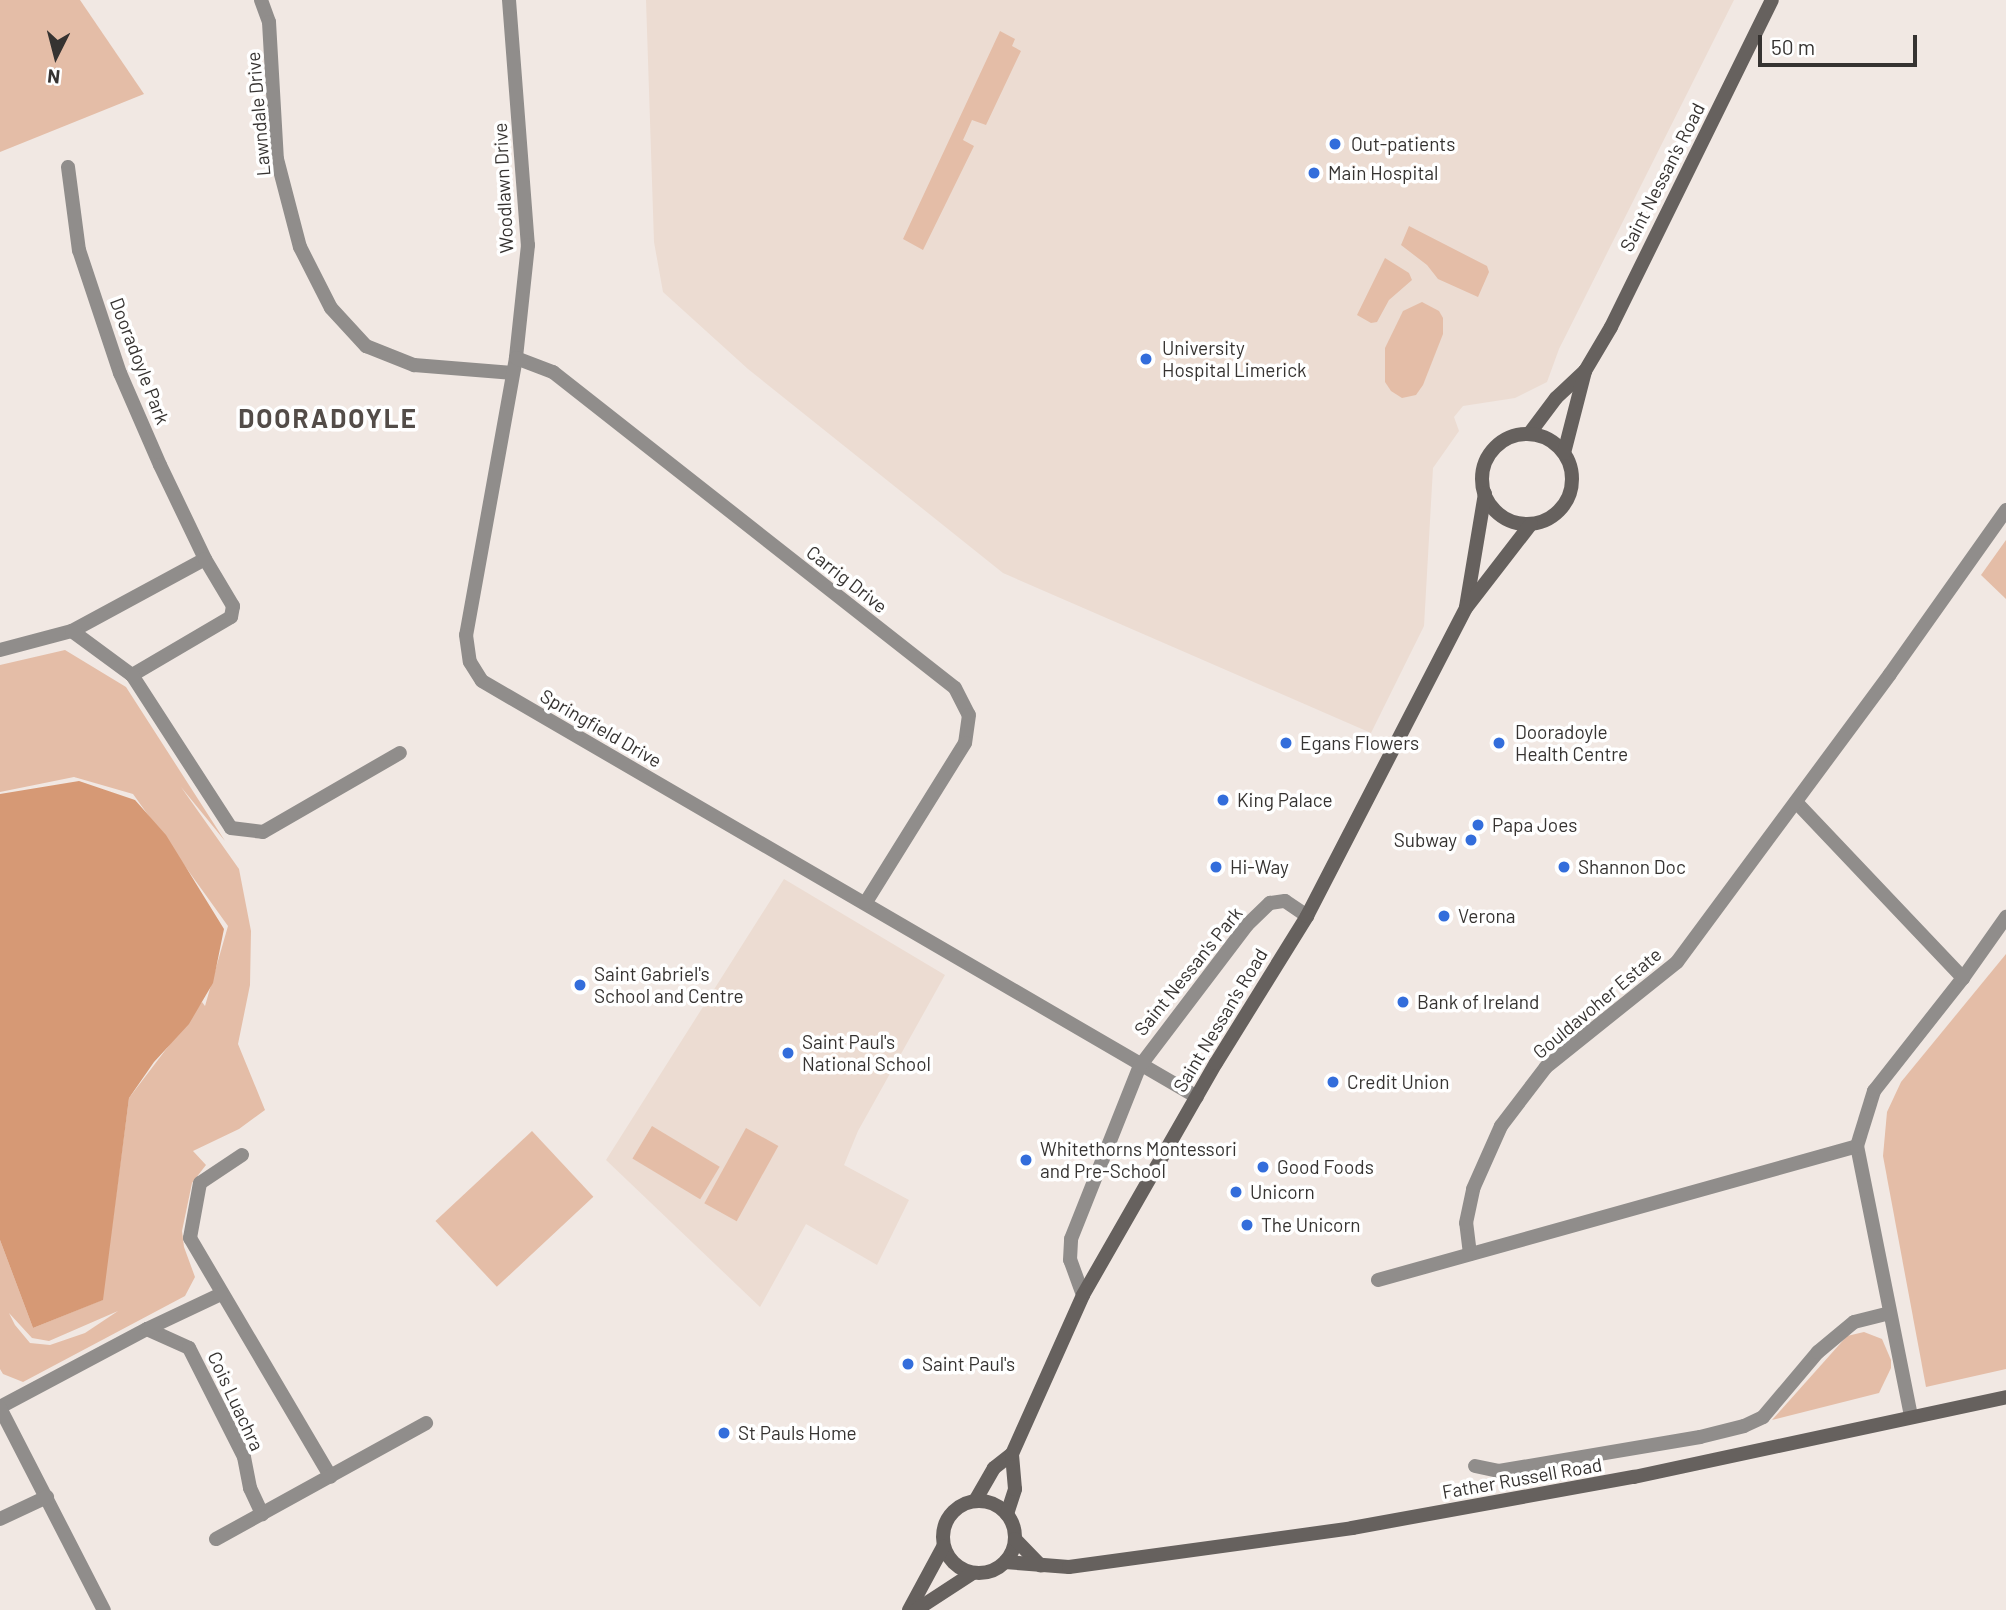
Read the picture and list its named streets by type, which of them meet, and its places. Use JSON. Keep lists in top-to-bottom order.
{
  "streets": {
    "main road": ["Saint Nessan's Road", "Father Russell Road"],
    "street": [
      "Lawndale Drive",
      "Woodlawn Drive",
      "Dooradoyle Park",
      "Carrig Drive",
      "Springfield Drive",
      "Saint Nessan's Park",
      "Gouldavoher Estate",
      "Cois Luachra"
    ]
  },
  "crossings": [
    ["Lawndale Drive", "Woodlawn Drive"],
    ["Lawndale Drive", "Carrig Drive"],
    ["Lawndale Drive", "Springfield Drive"],
    ["Saint Nessan's Road", "Saint Nessan's Park"],
    ["Saint Nessan's Road", "Father Russell Road"],
    ["Woodlawn Drive", "Carrig Drive"],
    ["Woodlawn Drive", "Springfield Drive"],
    ["Carrig Drive", "Springfield Drive"],
    ["Springfield Drive", "Saint Nessan's Park"]
  ],
  "districts": ["DOORADOYLE"],
  "places": [
    "Out-patients",
    "Main Hospital",
    "University Hospital Limerick",
    "Egans Flowers",
    "Dooradoyle Health Centre",
    "King Palace",
    "Papa Joes",
    "Subway",
    "Hi-Way",
    "Shannon Doc",
    "Verona",
    "Saint Gabriel's School and Centre",
    "Bank of Ireland",
    "Saint Paul's National School",
    "Credit Union",
    "Whitethorns Montessori and Pre-School",
    "Good Foods",
    "Unicorn",
    "The Unicorn",
    "Saint Paul's",
    "St Pauls Home"
  ],
  "scale_bar": "50 m",
  "north": "bottom"
}
